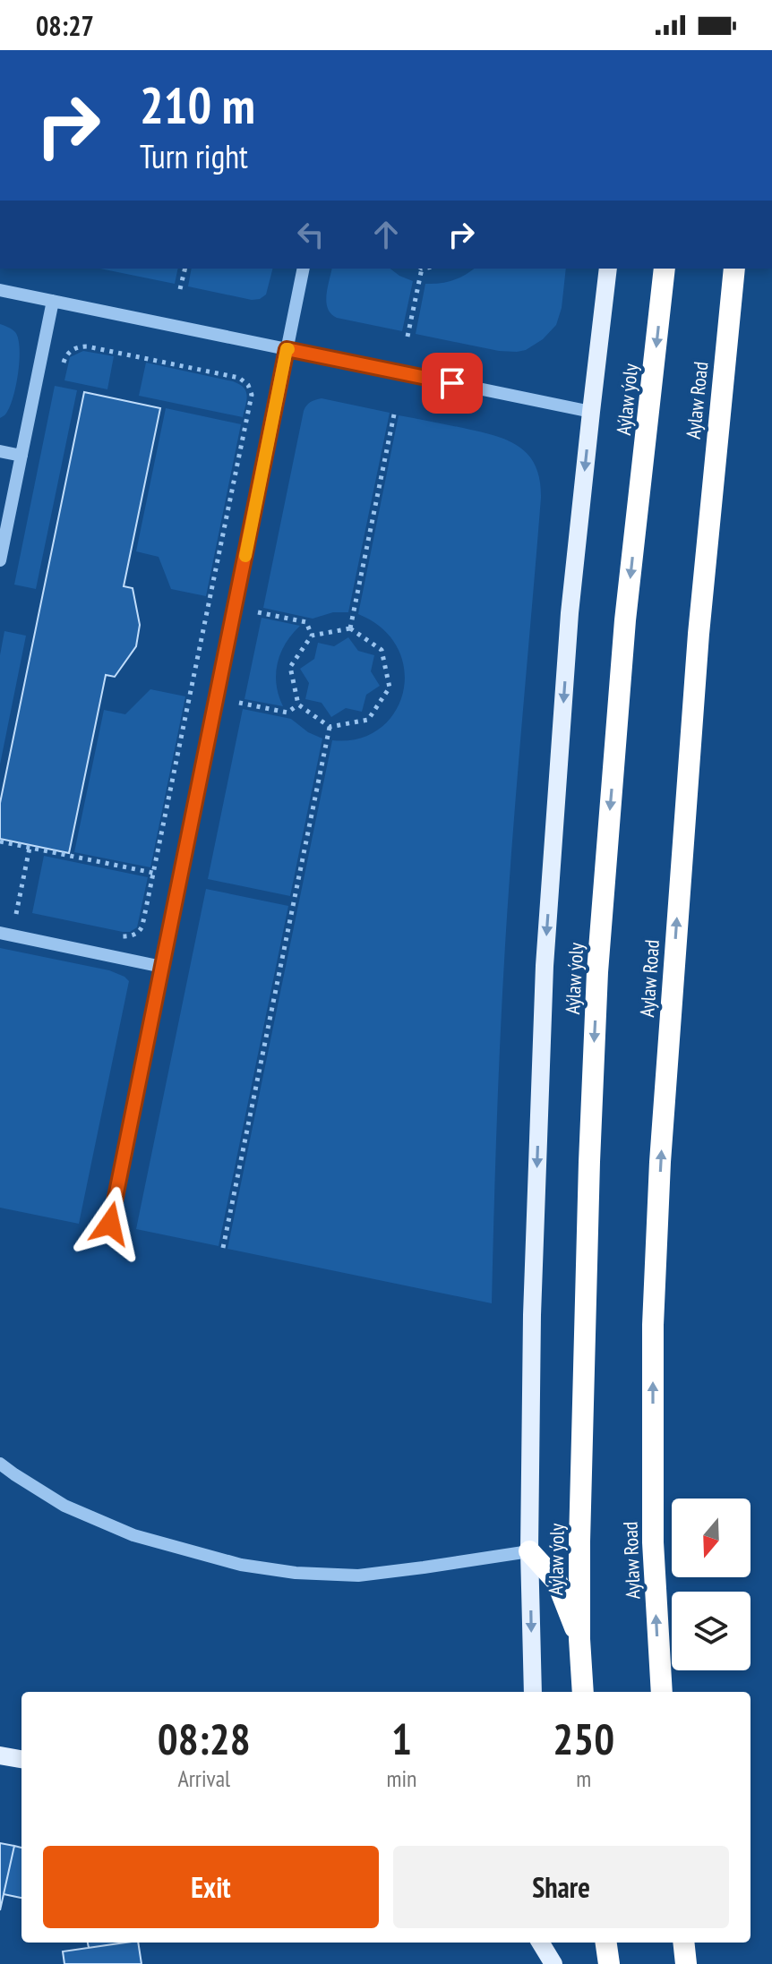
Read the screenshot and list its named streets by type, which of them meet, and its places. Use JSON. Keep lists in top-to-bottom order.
{
  "streets": {
    "highway": ["Aýlaw ýoly", "Aylaw Road"]
  },
  "one_way": ["Aýlaw ýoly", "Aylaw Road"],
  "north": "bottom",
  "page": {
    "status": "08:27",
    "turn": ["210 m", "Turn right"],
    "eta": [
      "08:28",
      "Arrival",
      "1",
      "min",
      "250",
      "m"
    ],
    "buttons": ["Exit", "Share"]
  }
}
